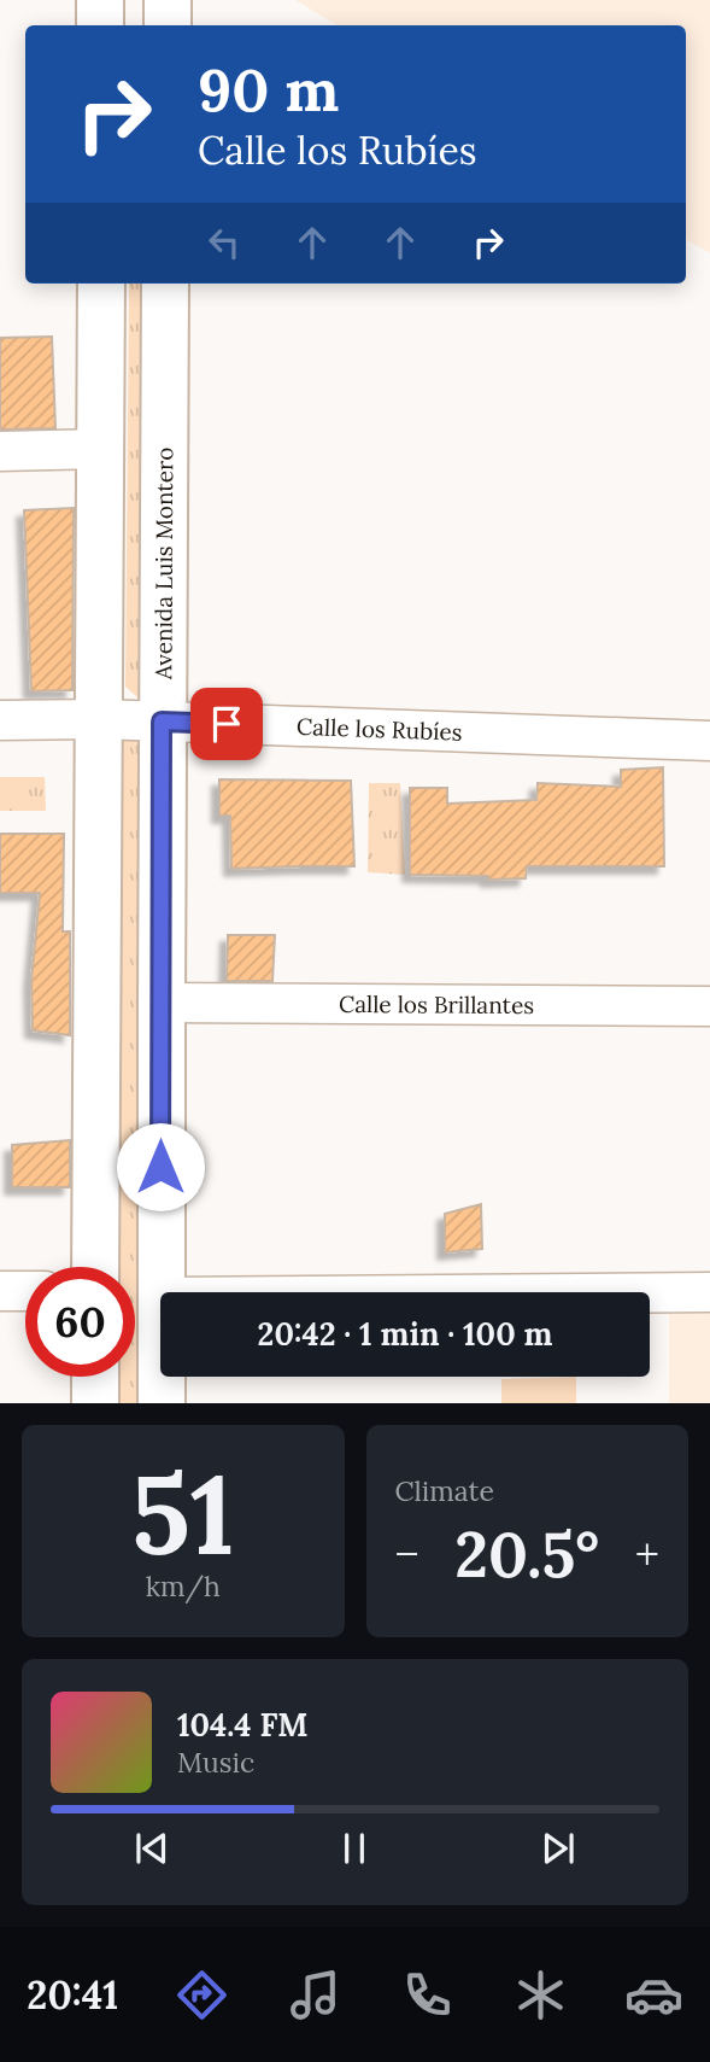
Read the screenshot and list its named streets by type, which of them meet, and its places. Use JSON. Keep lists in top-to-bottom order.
{
  "streets": {
    "main road": ["Avenida Luis Montero"],
    "street": ["Calle los Rubíes", "Calle los Brillantes"]
  },
  "crossings": [
    ["Avenida Luis Montero", "Calle los Rubíes"],
    ["Avenida Luis Montero", "Calle los Brillantes"]
  ],
  "page": {
    "turn": ["90 m", "Calle los Rubíes"],
    "limit": "60",
    "trip": "20:42 · 1 min · 100 m",
    "tile": [
      ["51", "km/h"],
      "Climate"
    ],
    "heat": ["−", "20.5°", "+"],
    "song": ["104.4 FM", "Music"],
    "tabs": "20:41"
  }
}
